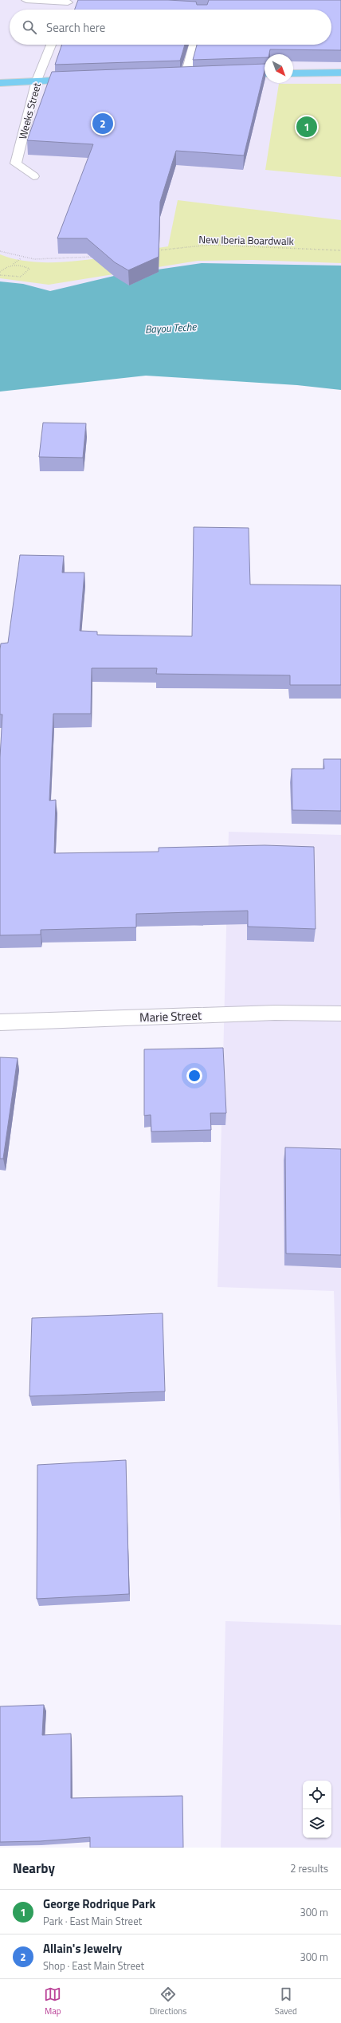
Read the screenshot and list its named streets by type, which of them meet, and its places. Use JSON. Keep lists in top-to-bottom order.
{
  "streets": {
    "street": ["Weeks Street", "Marie Street"],
    "path": ["New Iberia Boardwalk"]
  },
  "water": ["Bayou Teche"],
  "north": "bottom right",
  "page": {
    "search": "Search here",
    "pins": ["2", "1"],
    "heading": ["Nearby", "2 results"],
    "list": [
      {
        "mark": "1",
        "name": "George Rodrique Park",
        "note": "Park · East Main Street",
        "value": "300 m"
      },
      {
        "mark": "2",
        "name": "Allain's Jewelry",
        "note": "Shop · East Main Street",
        "value": "300 m"
      }
    ],
    "nav": ["Map", "Directions", "Saved"]
  }
}
